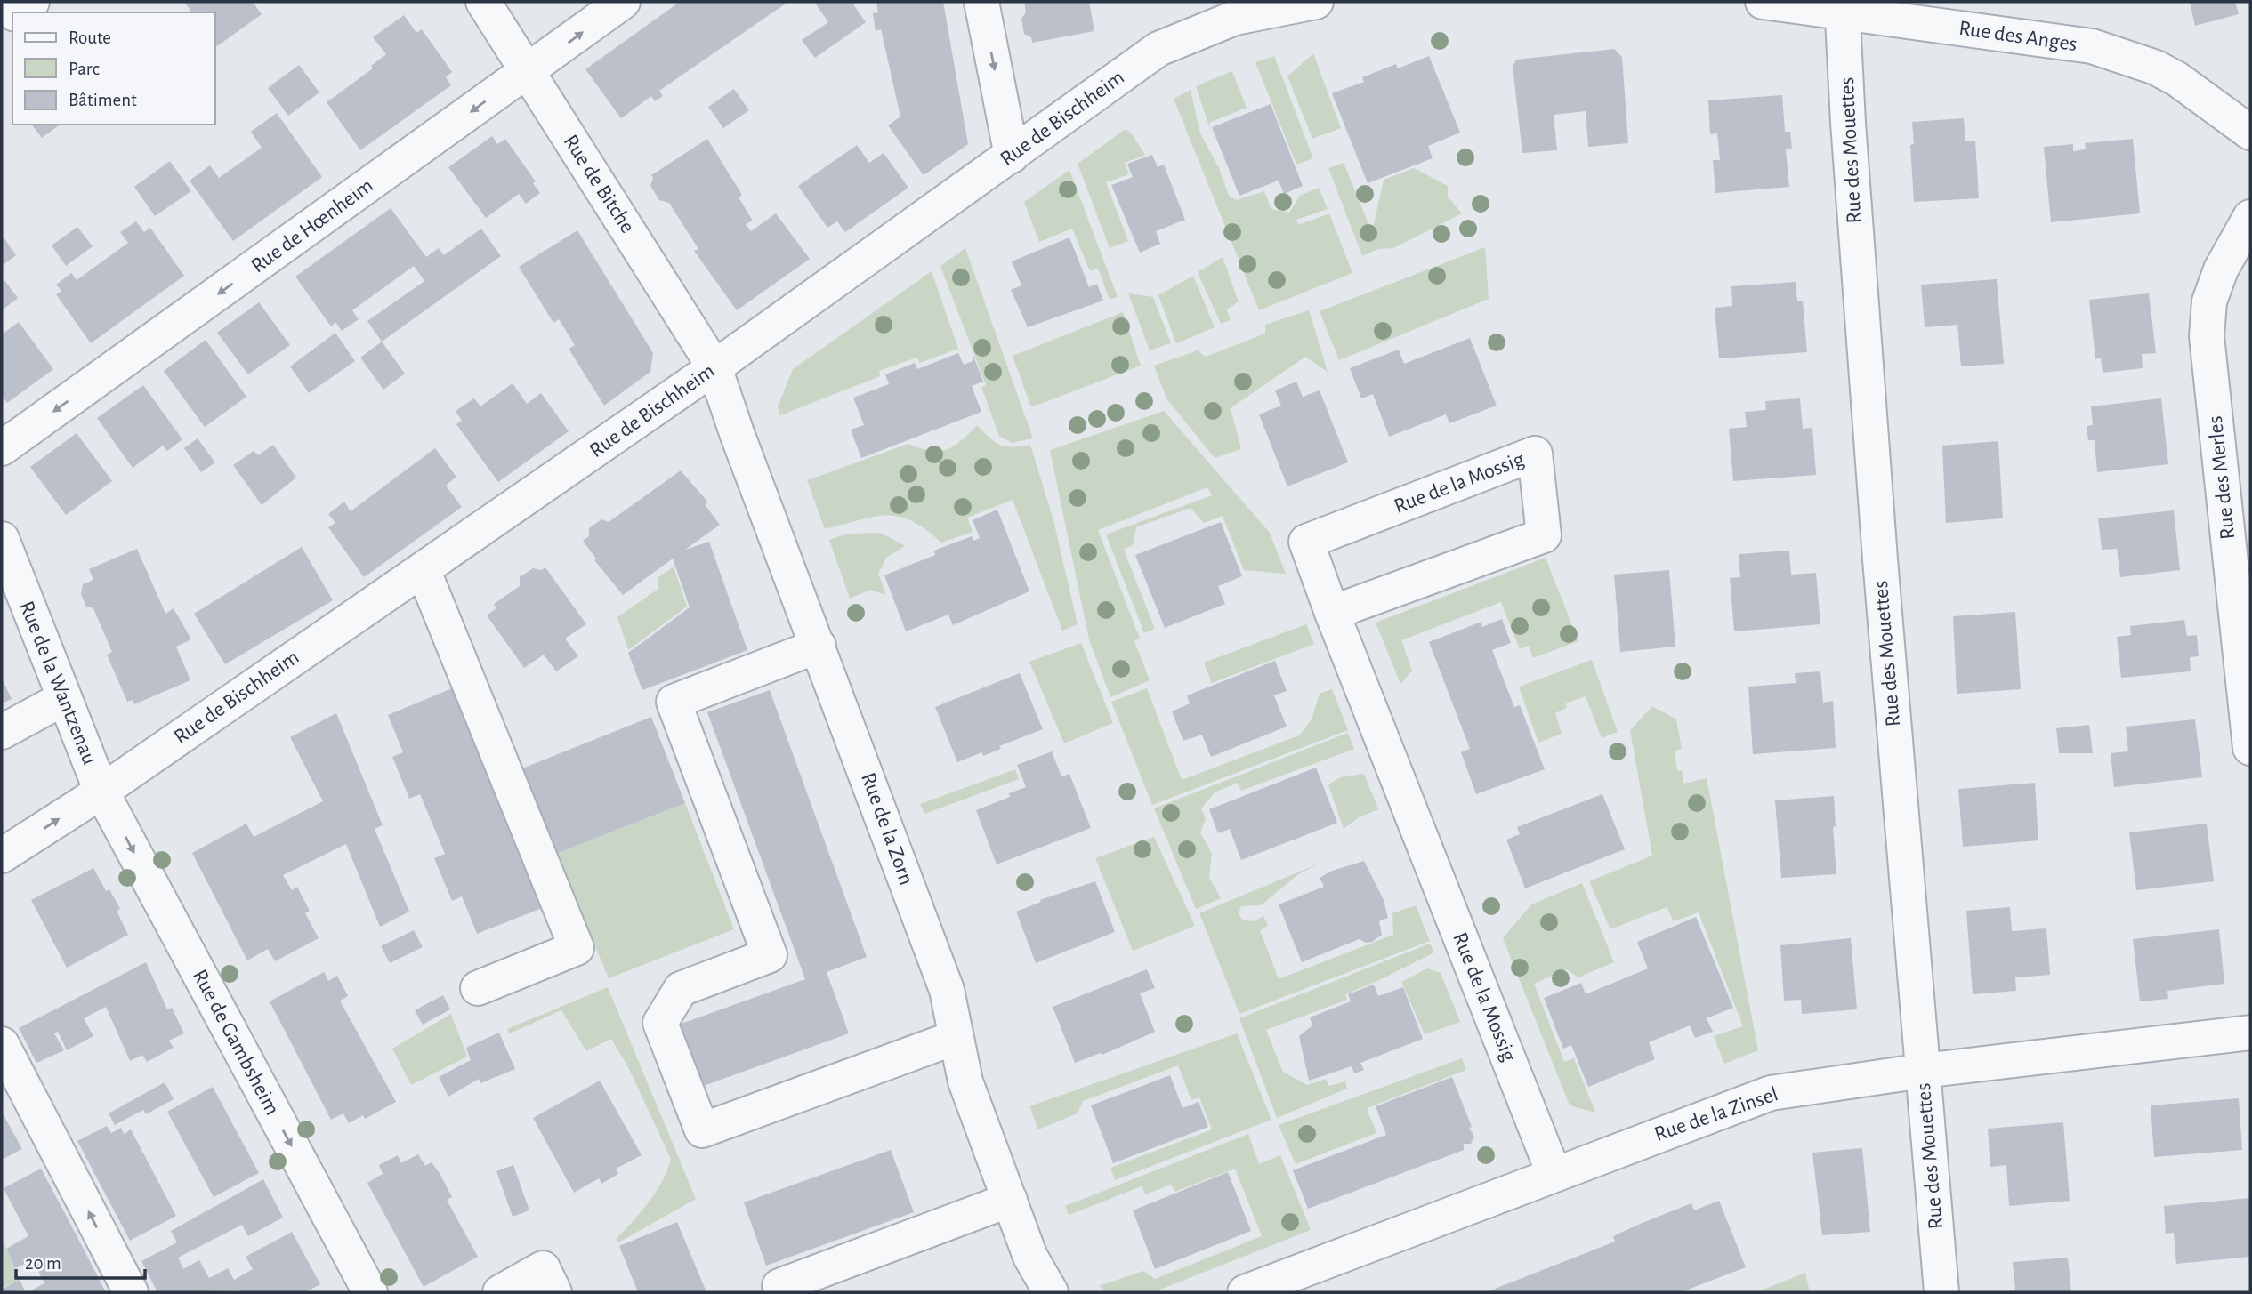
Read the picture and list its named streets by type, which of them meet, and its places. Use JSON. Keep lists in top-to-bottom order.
{
  "streets": {
    "street": [
      "Rue des Anges",
      "Rue de Bischheim",
      "Rue des Mouettes",
      "Rue de Bitche",
      "Rue de Hœnheim",
      "Rue des Merles",
      "Rue de la Mossig",
      "Rue de la Wantzenau",
      "Rue de la Zorn",
      "Rue de Gambsheim",
      "Rue de la Zinsel"
    ]
  },
  "crossings": [
    ["Rue des Anges", "Rue des Mouettes"],
    ["Rue de Bischheim", "Rue de Bitche"],
    ["Rue de Bischheim", "Rue de la Wantzenau"],
    ["Rue de Bischheim", "Rue de la Zorn"],
    ["Rue de Bischheim", "Rue de Gambsheim"],
    ["Rue des Mouettes", "Rue de la Zinsel"],
    ["Rue de Bitche", "Rue de Hœnheim"],
    ["Rue de Bitche", "Rue de la Zorn"],
    ["Rue de la Mossig", "Rue de la Zinsel"],
    ["Rue de la Wantzenau", "Rue de Gambsheim"]
  ],
  "legend": ["Route", "Parc", "Bâtiment"],
  "scale_bar": "20 m"
}
